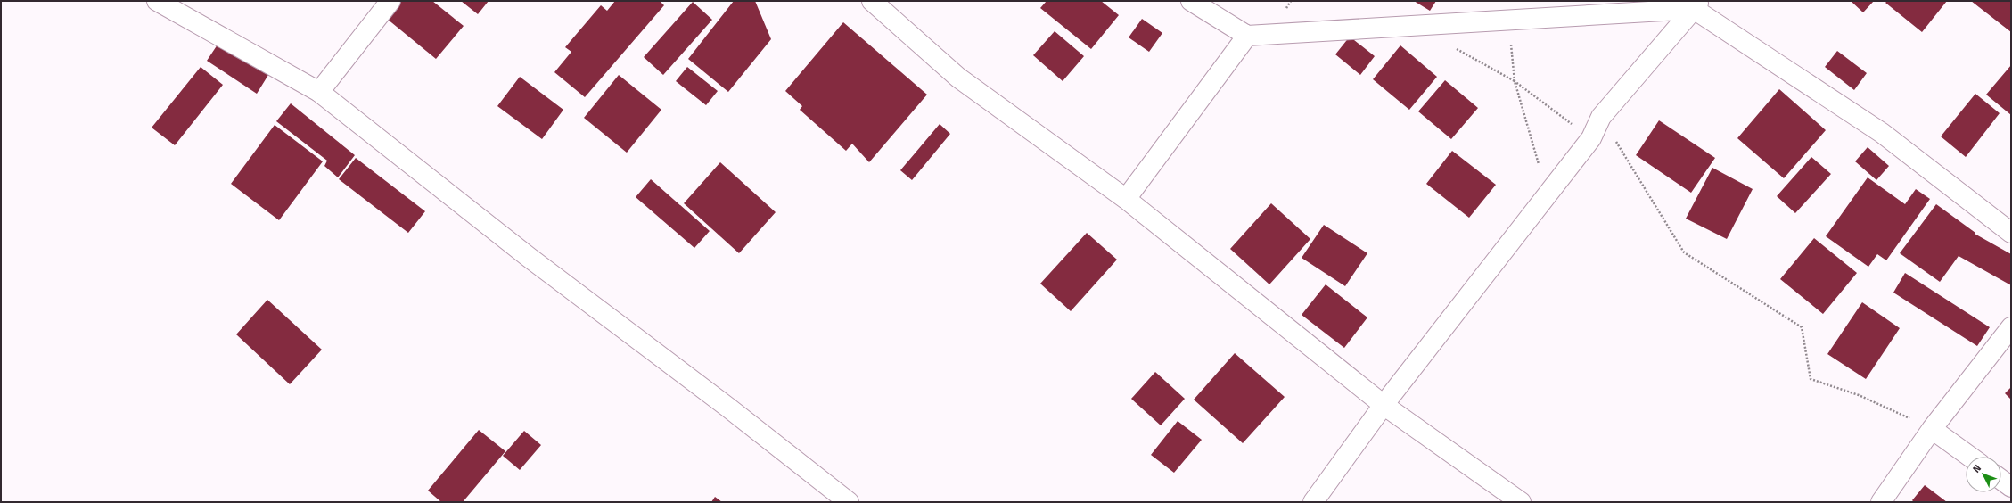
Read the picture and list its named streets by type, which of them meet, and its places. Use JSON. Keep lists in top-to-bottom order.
{
  "north": "top left"
}
